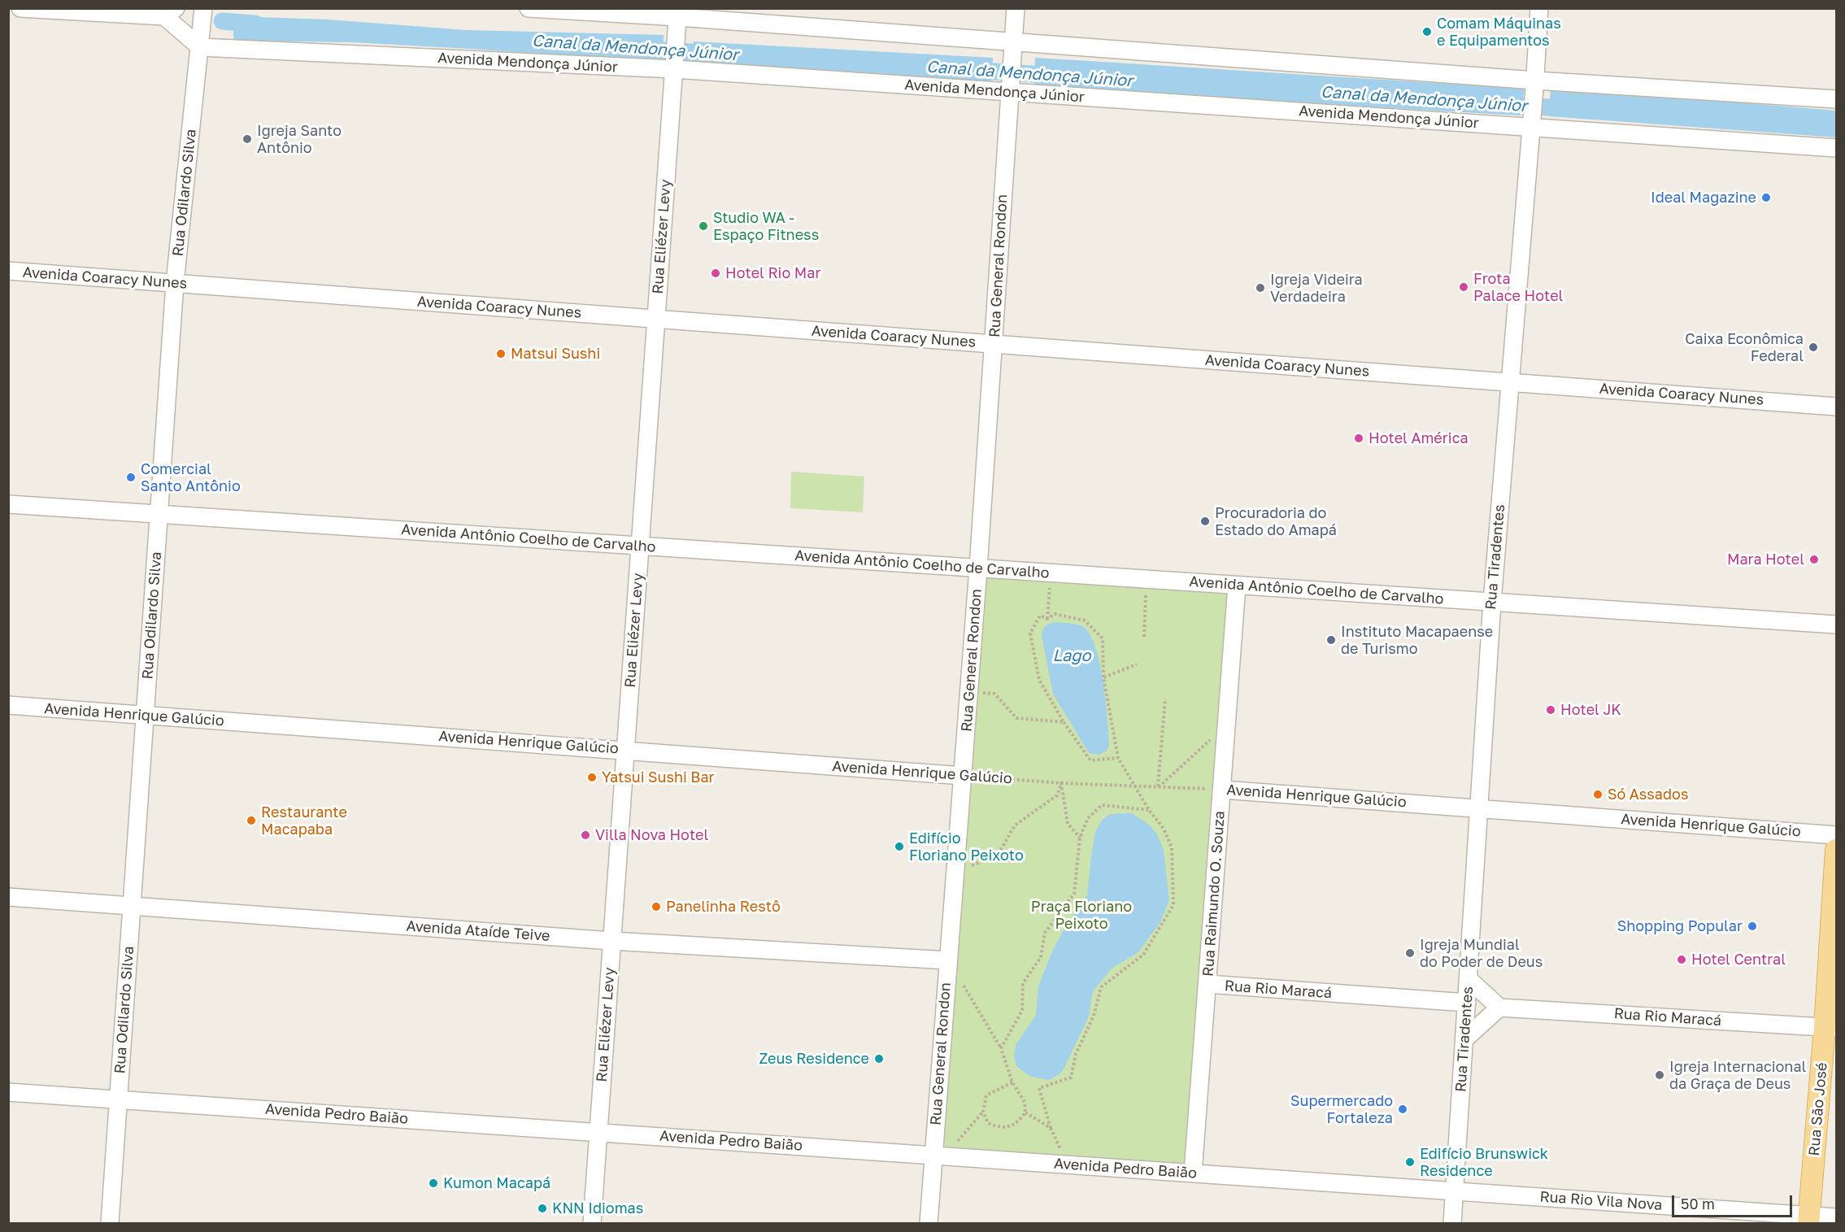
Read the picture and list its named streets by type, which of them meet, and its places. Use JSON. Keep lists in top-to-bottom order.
{
  "streets": {
    "main road": ["Rua São José"],
    "street": [
      "Avenida Mendonça Júnior",
      "Rua Odilardo Silva",
      "Rua Eliézer Levy",
      "Rua General Rondon",
      "Avenida Coaracy Nunes",
      "Avenida Antônio Coelho de Carvalho",
      "Rua Tiradentes",
      "Avenida Henrique Galúcio",
      "Rua Raimundo O. Souza",
      "Avenida Ataíde Teive",
      "Rua Rio Maracá",
      "Avenida Pedro Baião",
      "Rua Rio Vila Nova"
    ]
  },
  "crossings": [
    ["Avenida Mendonça Júnior", "Rua Odilardo Silva"],
    ["Avenida Mendonça Júnior", "Rua Eliézer Levy"],
    ["Avenida Mendonça Júnior", "Rua General Rondon"],
    ["Avenida Mendonça Júnior", "Rua Tiradentes"],
    ["Rua Odilardo Silva", "Avenida Coaracy Nunes"],
    ["Rua Odilardo Silva", "Avenida Antônio Coelho de Carvalho"],
    ["Rua Odilardo Silva", "Avenida Henrique Galúcio"],
    ["Rua Odilardo Silva", "Avenida Ataíde Teive"],
    ["Rua Odilardo Silva", "Avenida Pedro Baião"],
    ["Rua Eliézer Levy", "Avenida Coaracy Nunes"],
    ["Rua Eliézer Levy", "Avenida Antônio Coelho de Carvalho"],
    ["Rua Eliézer Levy", "Avenida Henrique Galúcio"],
    ["Rua Eliézer Levy", "Avenida Ataíde Teive"],
    ["Rua Eliézer Levy", "Avenida Pedro Baião"],
    ["Rua General Rondon", "Avenida Coaracy Nunes"],
    ["Rua General Rondon", "Avenida Antônio Coelho de Carvalho"],
    ["Rua General Rondon", "Avenida Henrique Galúcio"],
    ["Rua General Rondon", "Avenida Ataíde Teive"],
    ["Rua General Rondon", "Avenida Pedro Baião"],
    ["Avenida Coaracy Nunes", "Rua Tiradentes"],
    ["Avenida Antônio Coelho de Carvalho", "Rua Tiradentes"],
    ["Avenida Antônio Coelho de Carvalho", "Rua Raimundo O. Souza"],
    ["Rua Tiradentes", "Avenida Henrique Galúcio"],
    ["Rua Tiradentes", "Rua Rio Maracá"],
    ["Rua Tiradentes", "Avenida Pedro Baião"],
    ["Rua Tiradentes", "Rua Rio Vila Nova"],
    ["Avenida Henrique Galúcio", "Rua Raimundo O. Souza"],
    ["Rua Raimundo O. Souza", "Rua Rio Maracá"],
    ["Rua Raimundo O. Souza", "Avenida Pedro Baião"],
    ["Rua Rio Maracá", "Rua São José"],
    ["Rua São José", "Rua Rio Vila Nova"],
    ["Avenida Pedro Baião", "Rua Rio Vila Nova"]
  ],
  "water": ["Canal da Mendonça Júnior", "Lago"],
  "parks": ["Praça Floriano Peixoto"],
  "places": [
    "Comam Máquinas e Equipamentos",
    "Igreja Santo Antônio",
    "Ideal Magazine",
    "Studio WA - Espaço Fitness",
    "Hotel Rio Mar",
    "Frota Palace Hotel",
    "Igreja Videira Verdadeira",
    "Caixa Econômica Federal",
    "Matsui Sushi",
    "Hotel América",
    "Comercial Santo Antônio",
    "Procuradoria do Estado do Amapá",
    "Mara Hotel",
    "Instituto Macapaense de Turismo",
    "Hotel JK",
    "Yatsui Sushi Bar",
    "Só Assados",
    "Restaurante Macapaba",
    "Villa Nova Hotel",
    "Edifício Floriano Peixoto",
    "Panelinha Restô",
    "Shopping Popular",
    "Igreja Mundial do Poder de Deus",
    "Hotel Central",
    "Zeus Residence",
    "Igreja Internacional da Graça de Deus",
    "Supermercado Fortaleza",
    "Edifício Brunswick Residence",
    "Kumon Macapá",
    "KNN Idiomas"
  ],
  "scale_bar": "50 m"
}
